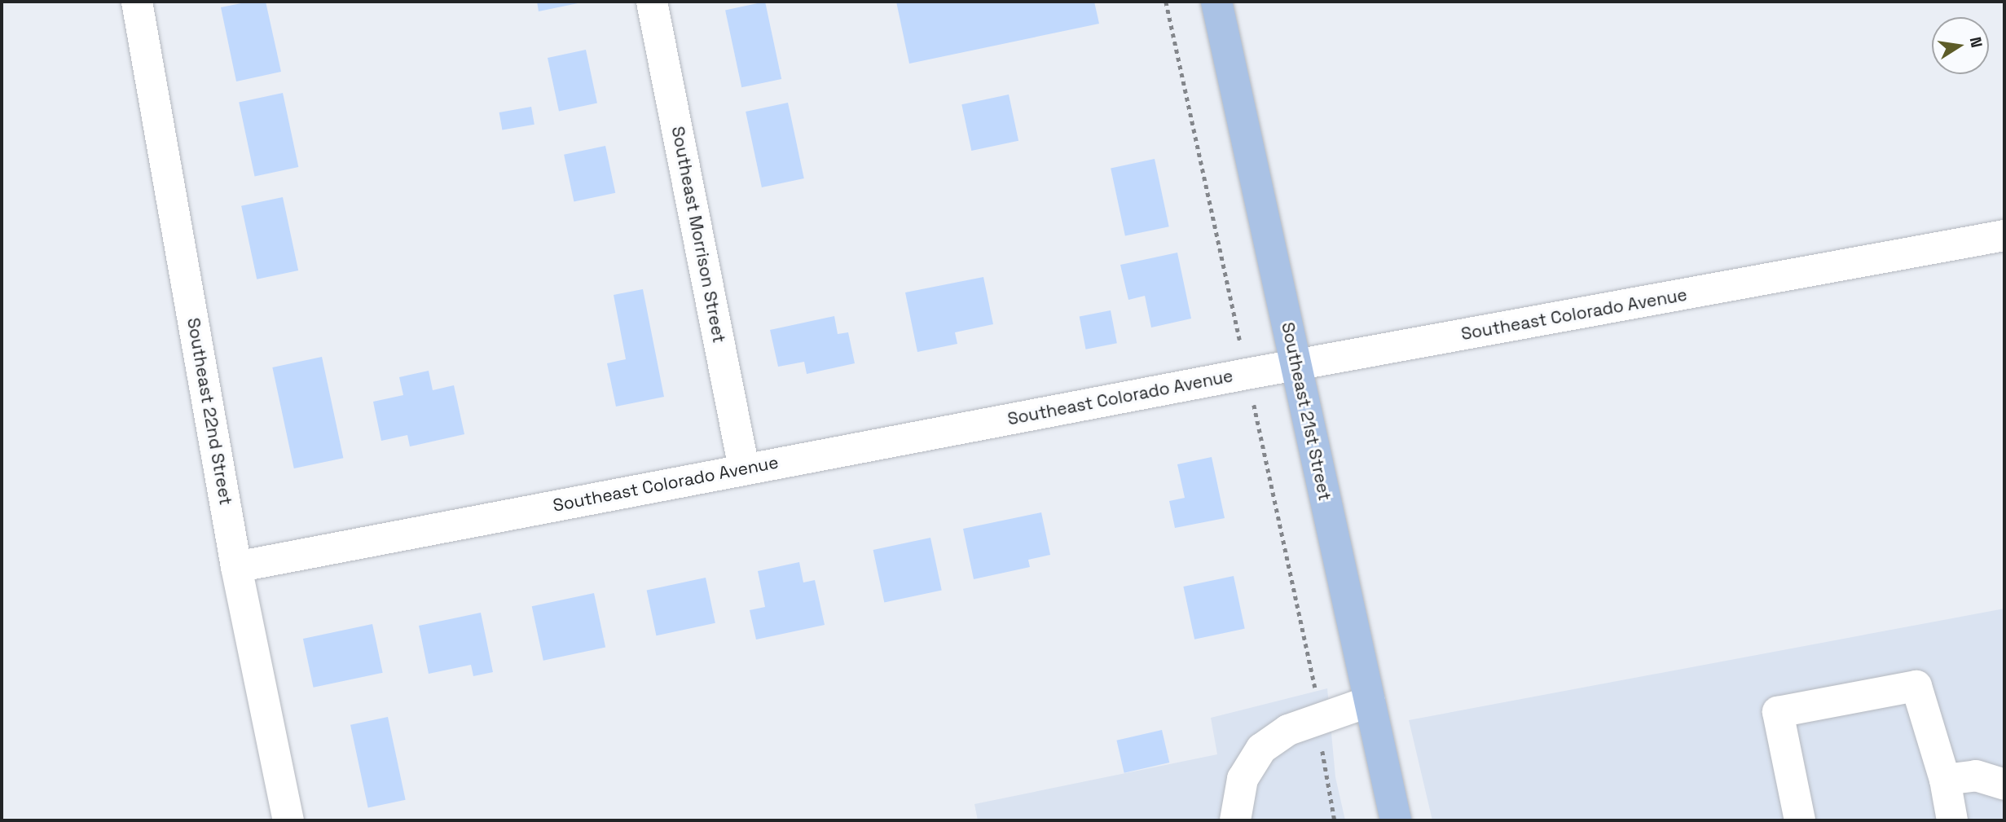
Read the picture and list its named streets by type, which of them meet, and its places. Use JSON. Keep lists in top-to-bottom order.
{
  "streets": {
    "main road": ["Southeast 21st Street"],
    "street": ["Southeast Morrison Street", "Southeast Colorado Avenue", "Southeast 22nd Street"]
  },
  "crossings": [
    ["Southeast Morrison Street", "Southeast Colorado Avenue"],
    ["Southeast Colorado Avenue", "Southeast 22nd Street"],
    ["Southeast Colorado Avenue", "Southeast 21st Street"]
  ],
  "north": "right"
}
